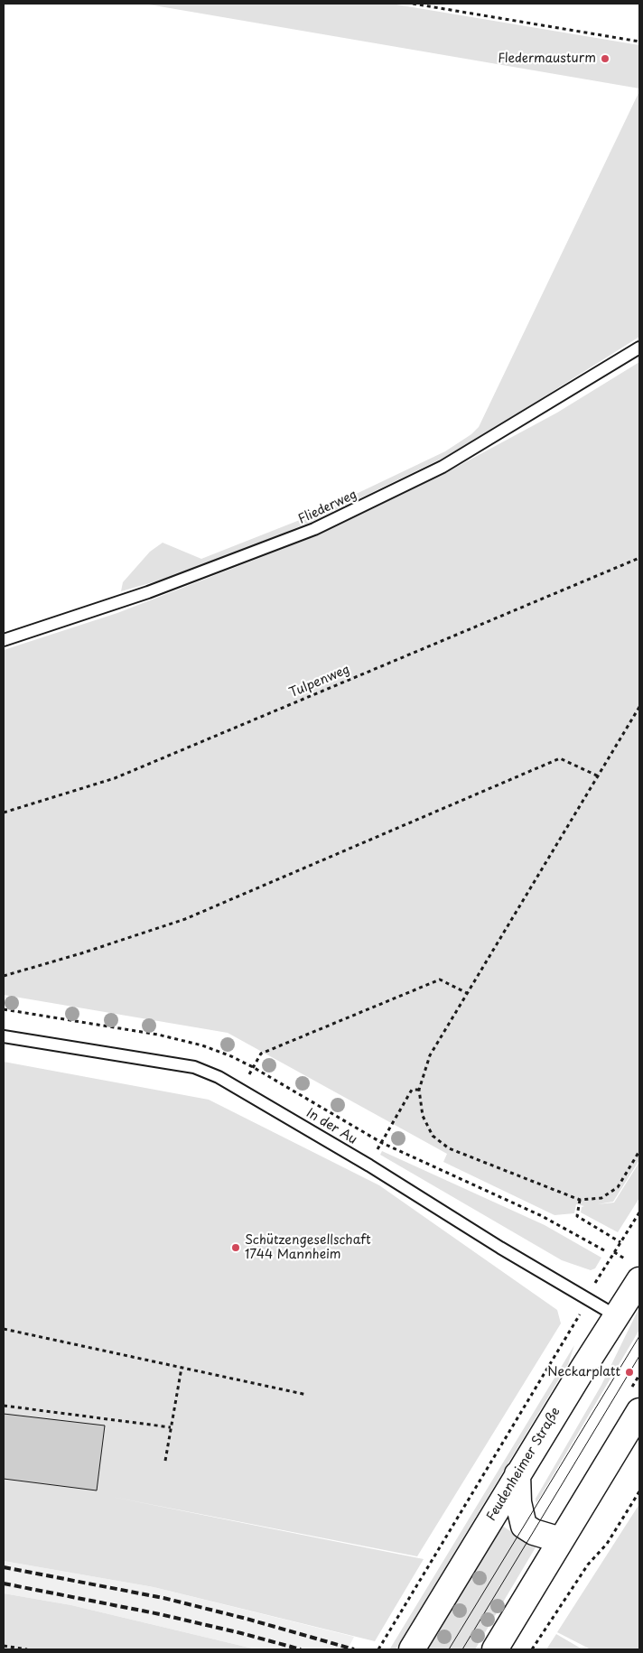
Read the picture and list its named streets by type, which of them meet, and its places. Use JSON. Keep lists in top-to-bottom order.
{
  "streets": {
    "main road": ["Feudenheimer Straße"],
    "lane": ["Fliederweg", "In der Au"],
    "path": ["Tulpenweg"]
  },
  "crossings": [
    ["In der Au", "Feudenheimer Straße"]
  ],
  "places": ["Fledermausturm", "Schützengesellschaft 1744 Mannheim", "Neckarplatt"]
}
